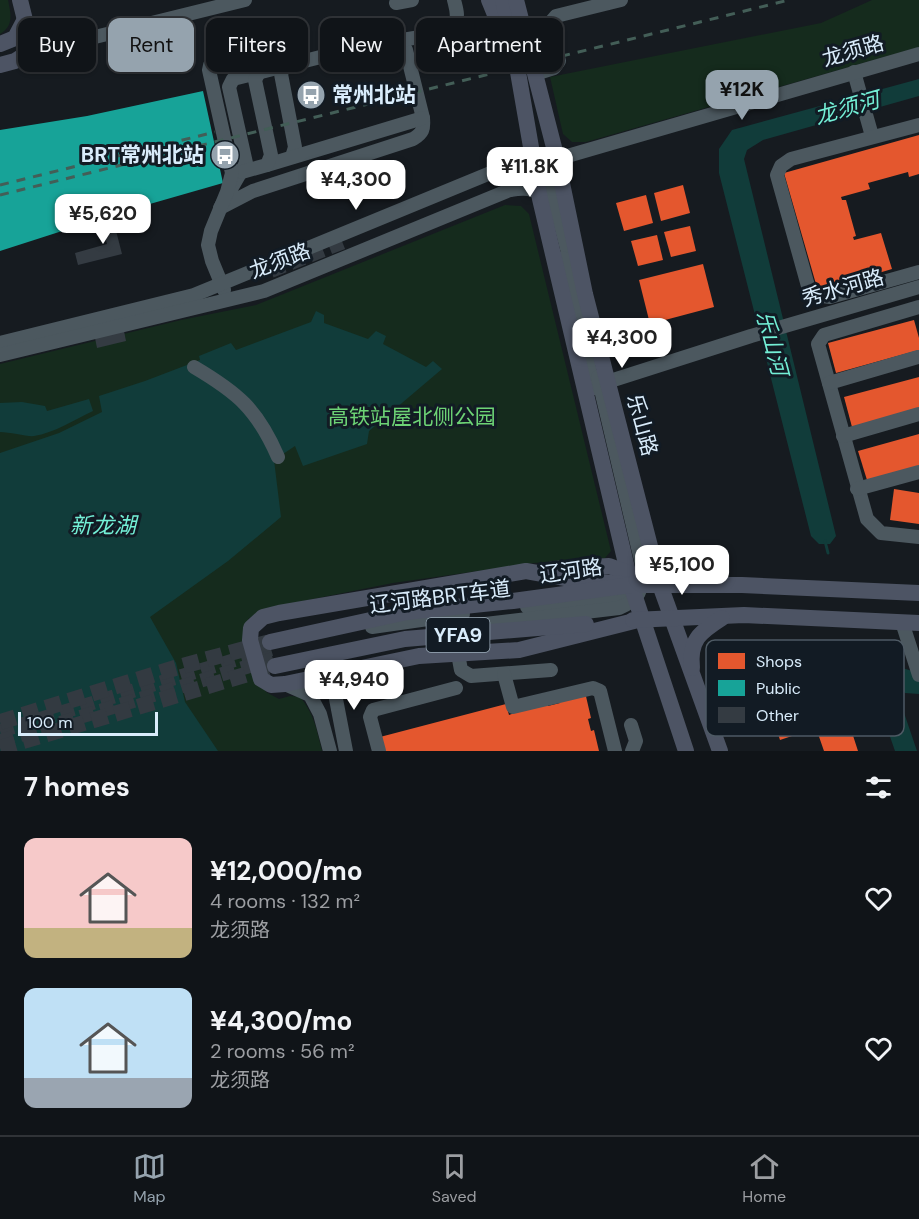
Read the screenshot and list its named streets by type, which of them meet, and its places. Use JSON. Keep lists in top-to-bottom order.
{
  "streets": {
    "main road": ["乐山路", "辽河路", "YFA9"],
    "street": ["龙须路", "秀水河路"]
  },
  "crossings": [
    ["龙须路", "乐山路"],
    ["秀水河路", "乐山路"],
    ["乐山路", "辽河路"]
  ],
  "water": ["龙须河", "乐山河", "新龙湖"],
  "parks": ["高铁站屋北侧公园"],
  "places": {
    "bus stop": ["常州北站", "BRT常州北站"]
  },
  "legend": ["Shops", "Public", "Other"],
  "scale_bar": "100 m",
  "page": {
    "chip": [
      "Buy",
      "Rent",
      "Filters",
      "New",
      "Apartment"
    ],
    "price": [
      "¥12K",
      "¥11.8K",
      "¥4,300",
      "¥5,620",
      "¥4,300",
      "¥5,100",
      "¥4,940"
    ],
    "scale": "100 m",
    "heading": "7 homes",
    "list": [
      {
        "name": "¥12,000/mo",
        "note": "4 rooms · 132 m² · 龙须路"
      },
      {
        "name": "¥4,300/mo",
        "note": "2 rooms · 56 m² · 龙须路"
      }
    ],
    "tabs": ["Map", "Saved", "Home"]
  }
}
